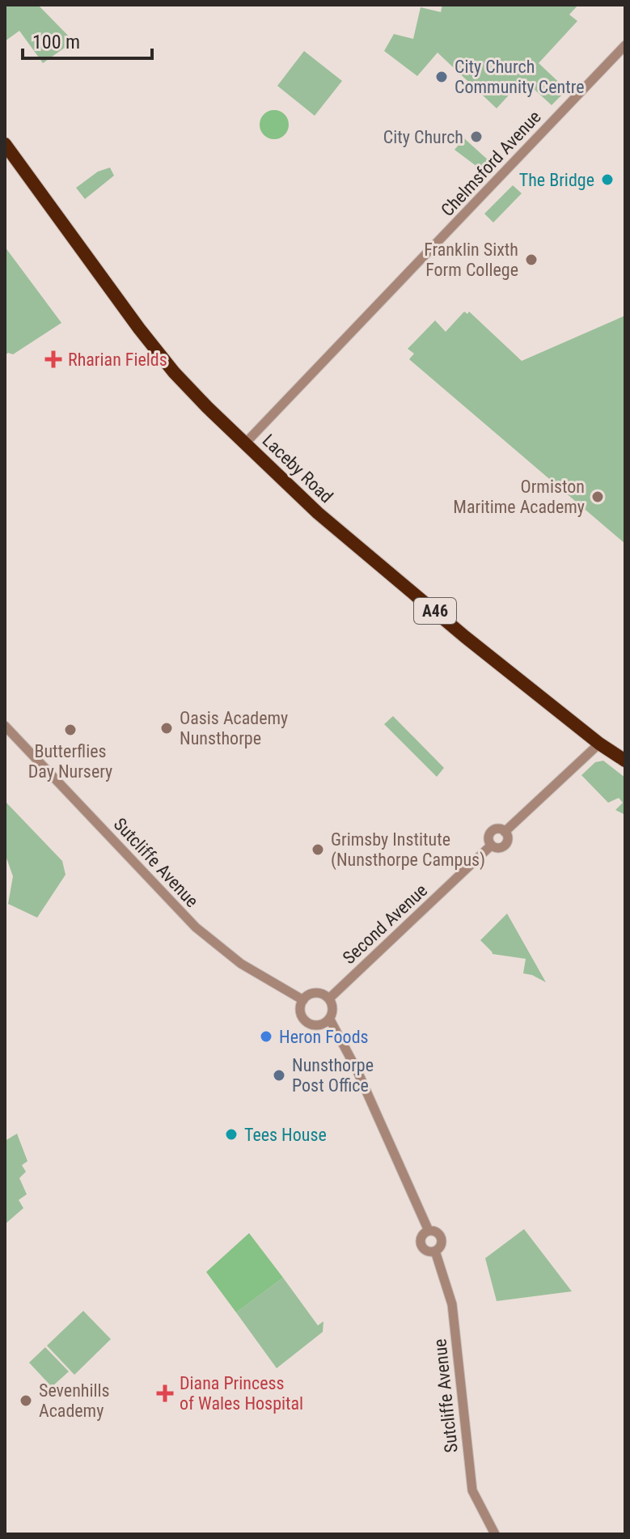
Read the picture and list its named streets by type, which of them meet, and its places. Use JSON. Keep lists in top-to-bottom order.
{
  "streets": {
    "highway": ["Laceby Road", "A46"],
    "street": ["Chelmsford Avenue", "Sutcliffe Avenue", "Second Avenue"]
  },
  "crossings": [
    ["Chelmsford Avenue", "Laceby Road"],
    ["Laceby Road", "Second Avenue"],
    ["Sutcliffe Avenue", "Second Avenue"]
  ],
  "places": {
    "other": [
      "City Church Community Centre",
      "City Church",
      "The Bridge",
      "Franklin Sixth Form College",
      "Ormiston Maritime Academy",
      "Oasis Academy Nunsthorpe",
      "Butterflies Day Nursery",
      "Grimsby Institute (Nunsthorpe Campus)",
      "Heron Foods",
      "Nunsthorpe Post Office",
      "Tees House",
      "Sevenhills Academy"
    ],
    "health": ["Rharian Fields", "Diana Princess of Wales Hospital"]
  },
  "scale_bar": "100 m"
}
